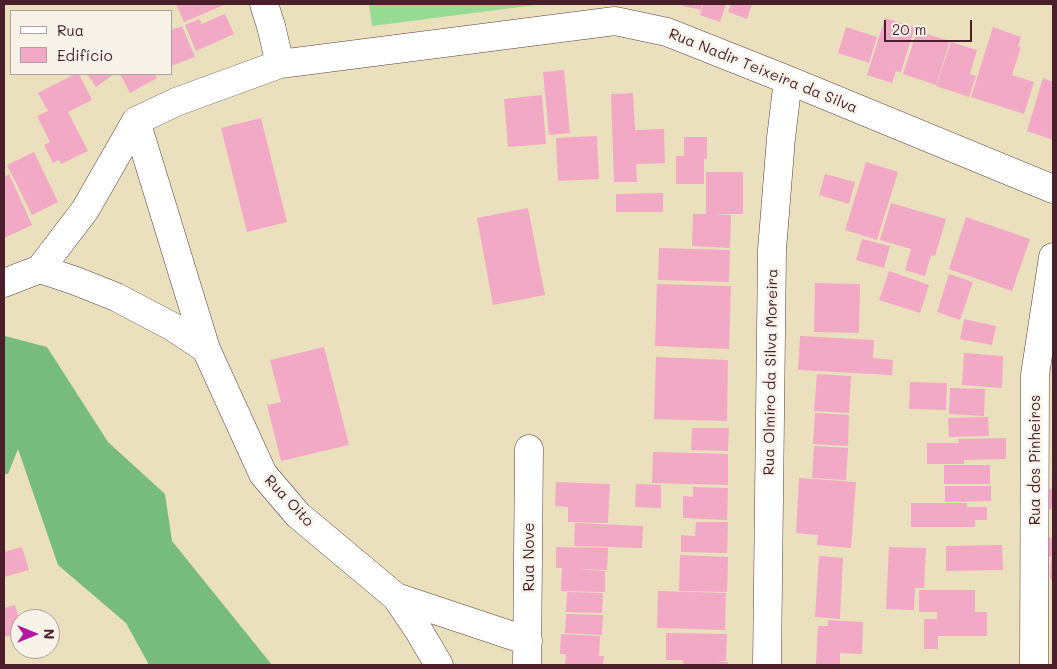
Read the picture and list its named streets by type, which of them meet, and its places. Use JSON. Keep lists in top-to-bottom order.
{
  "streets": {
    "street": [
      "Rua Nadir Teixeira da Silva",
      "Rua Olmiro da Silva Moreira",
      "Rua dos Pinheiros",
      "Rua Oito",
      "Rua Nove"
    ]
  },
  "crossings": [
    ["Rua Nadir Teixeira da Silva", "Rua Olmiro da Silva Moreira"],
    ["Rua Nadir Teixeira da Silva", "Rua Oito"],
    ["Rua Oito", "Rua Nove"]
  ],
  "legend": ["Rua", "Edifício"],
  "scale_bar": "20 m",
  "north": "right"
}
